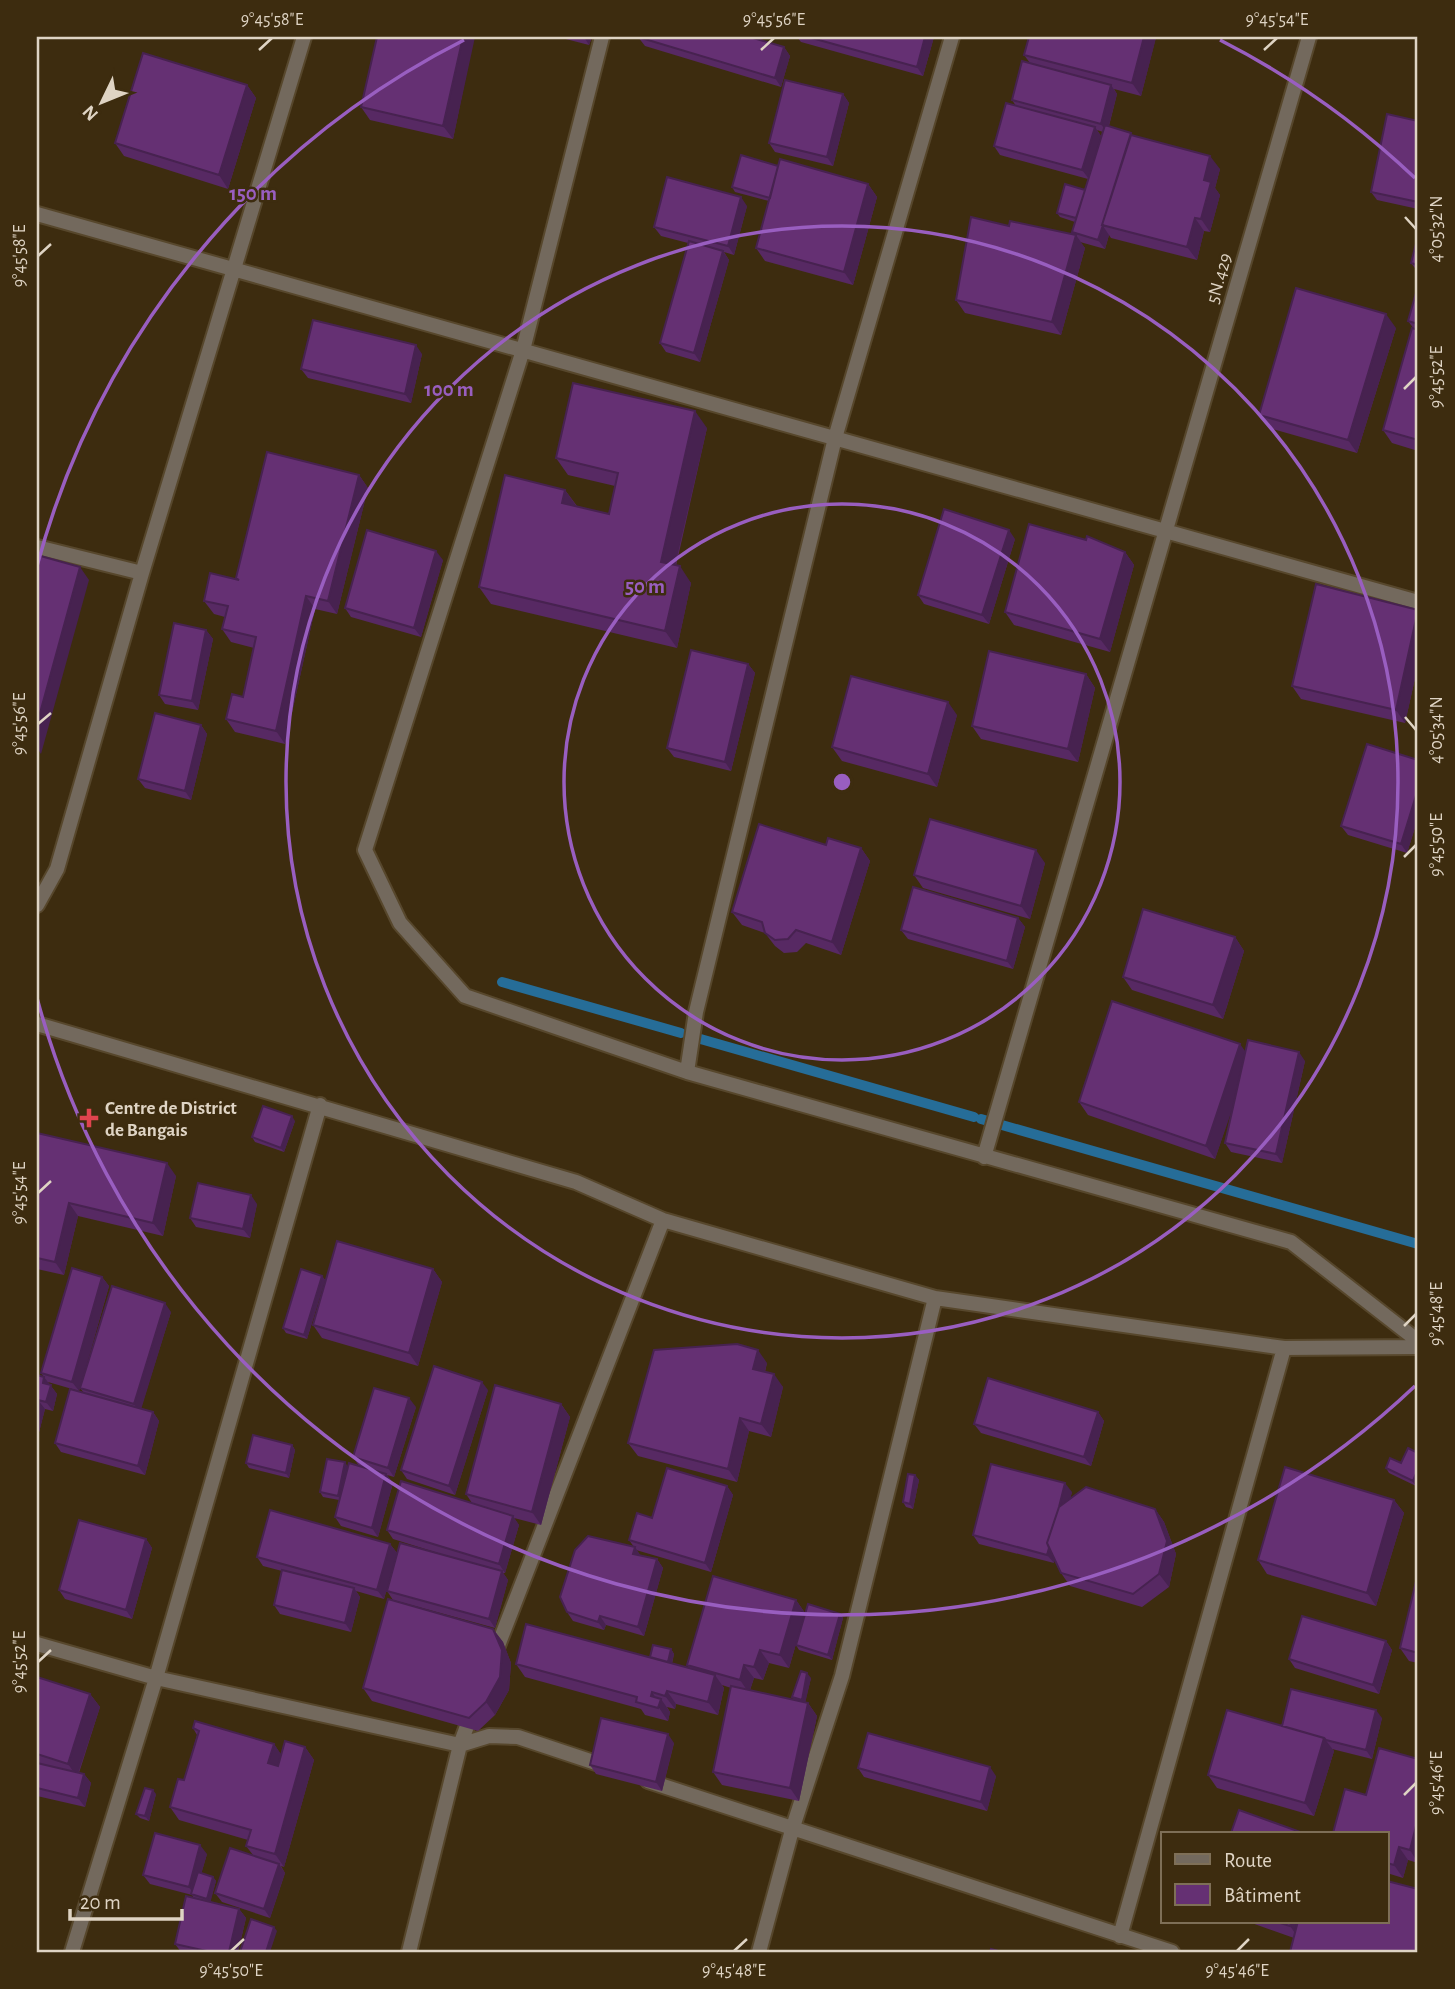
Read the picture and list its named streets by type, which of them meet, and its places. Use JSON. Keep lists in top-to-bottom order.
{
  "streets": {
    "street": ["5N.429"]
  },
  "places": {
    "health": ["Centre de District de Bangais"]
  },
  "legend": ["Route", "Bâtiment"],
  "scale_bar": "20 m",
  "north": "bottom left",
  "coordinates": [
    "9°45'58\"E",
    "9°45'56\"E",
    "9°45'54\"E",
    "4°05'32\"N",
    "9°45'52\"E",
    "4°05'34\"N",
    "9°45'50\"E",
    "9°45'48\"E",
    "9°45'46\"E"
  ],
  "rings": ["150 m", "100 m", "50 m"]
}
